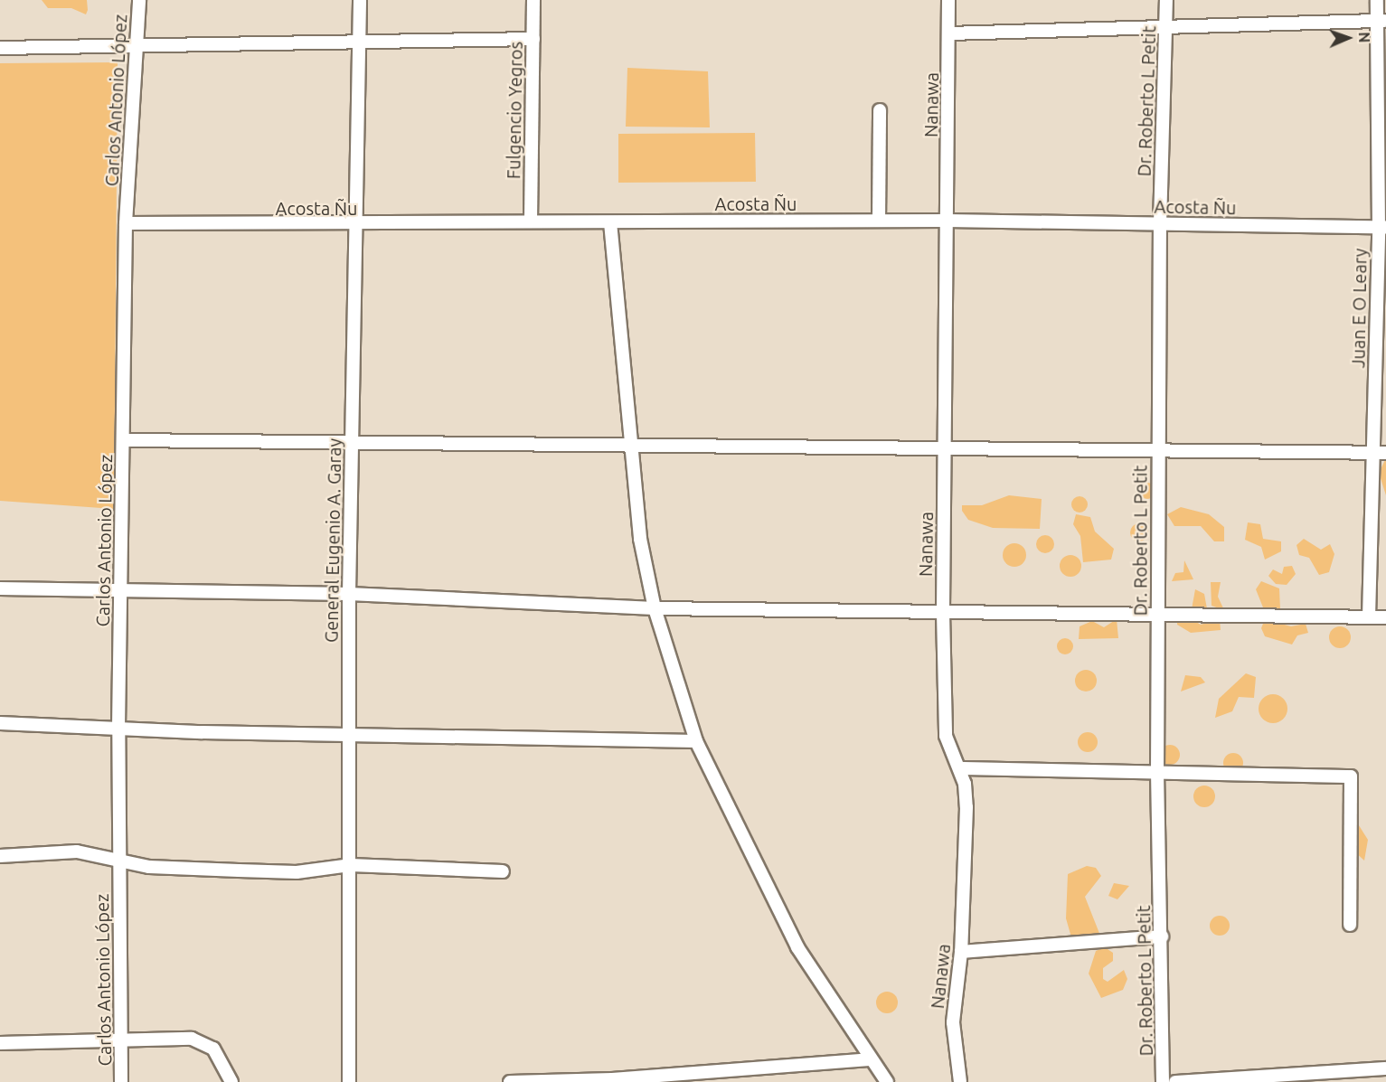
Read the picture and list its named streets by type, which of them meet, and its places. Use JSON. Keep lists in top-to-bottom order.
{
  "streets": {
    "street": [
      "Carlos Antonio López",
      "Dr. Roberto L Petit",
      "Nanawa",
      "Fulgencio Yegros",
      "Acosta Ñu",
      "Juan E O Leary",
      "General Eugenio A. Garay"
    ]
  },
  "crossings": [
    ["Carlos Antonio López", "Acosta Ñu"],
    ["Dr. Roberto L Petit", "Acosta Ñu"],
    ["Nanawa", "Acosta Ñu"],
    ["Fulgencio Yegros", "Acosta Ñu"],
    ["Acosta Ñu", "Juan E O Leary"],
    ["Acosta Ñu", "General Eugenio A. Garay"]
  ],
  "north": "right"
}
